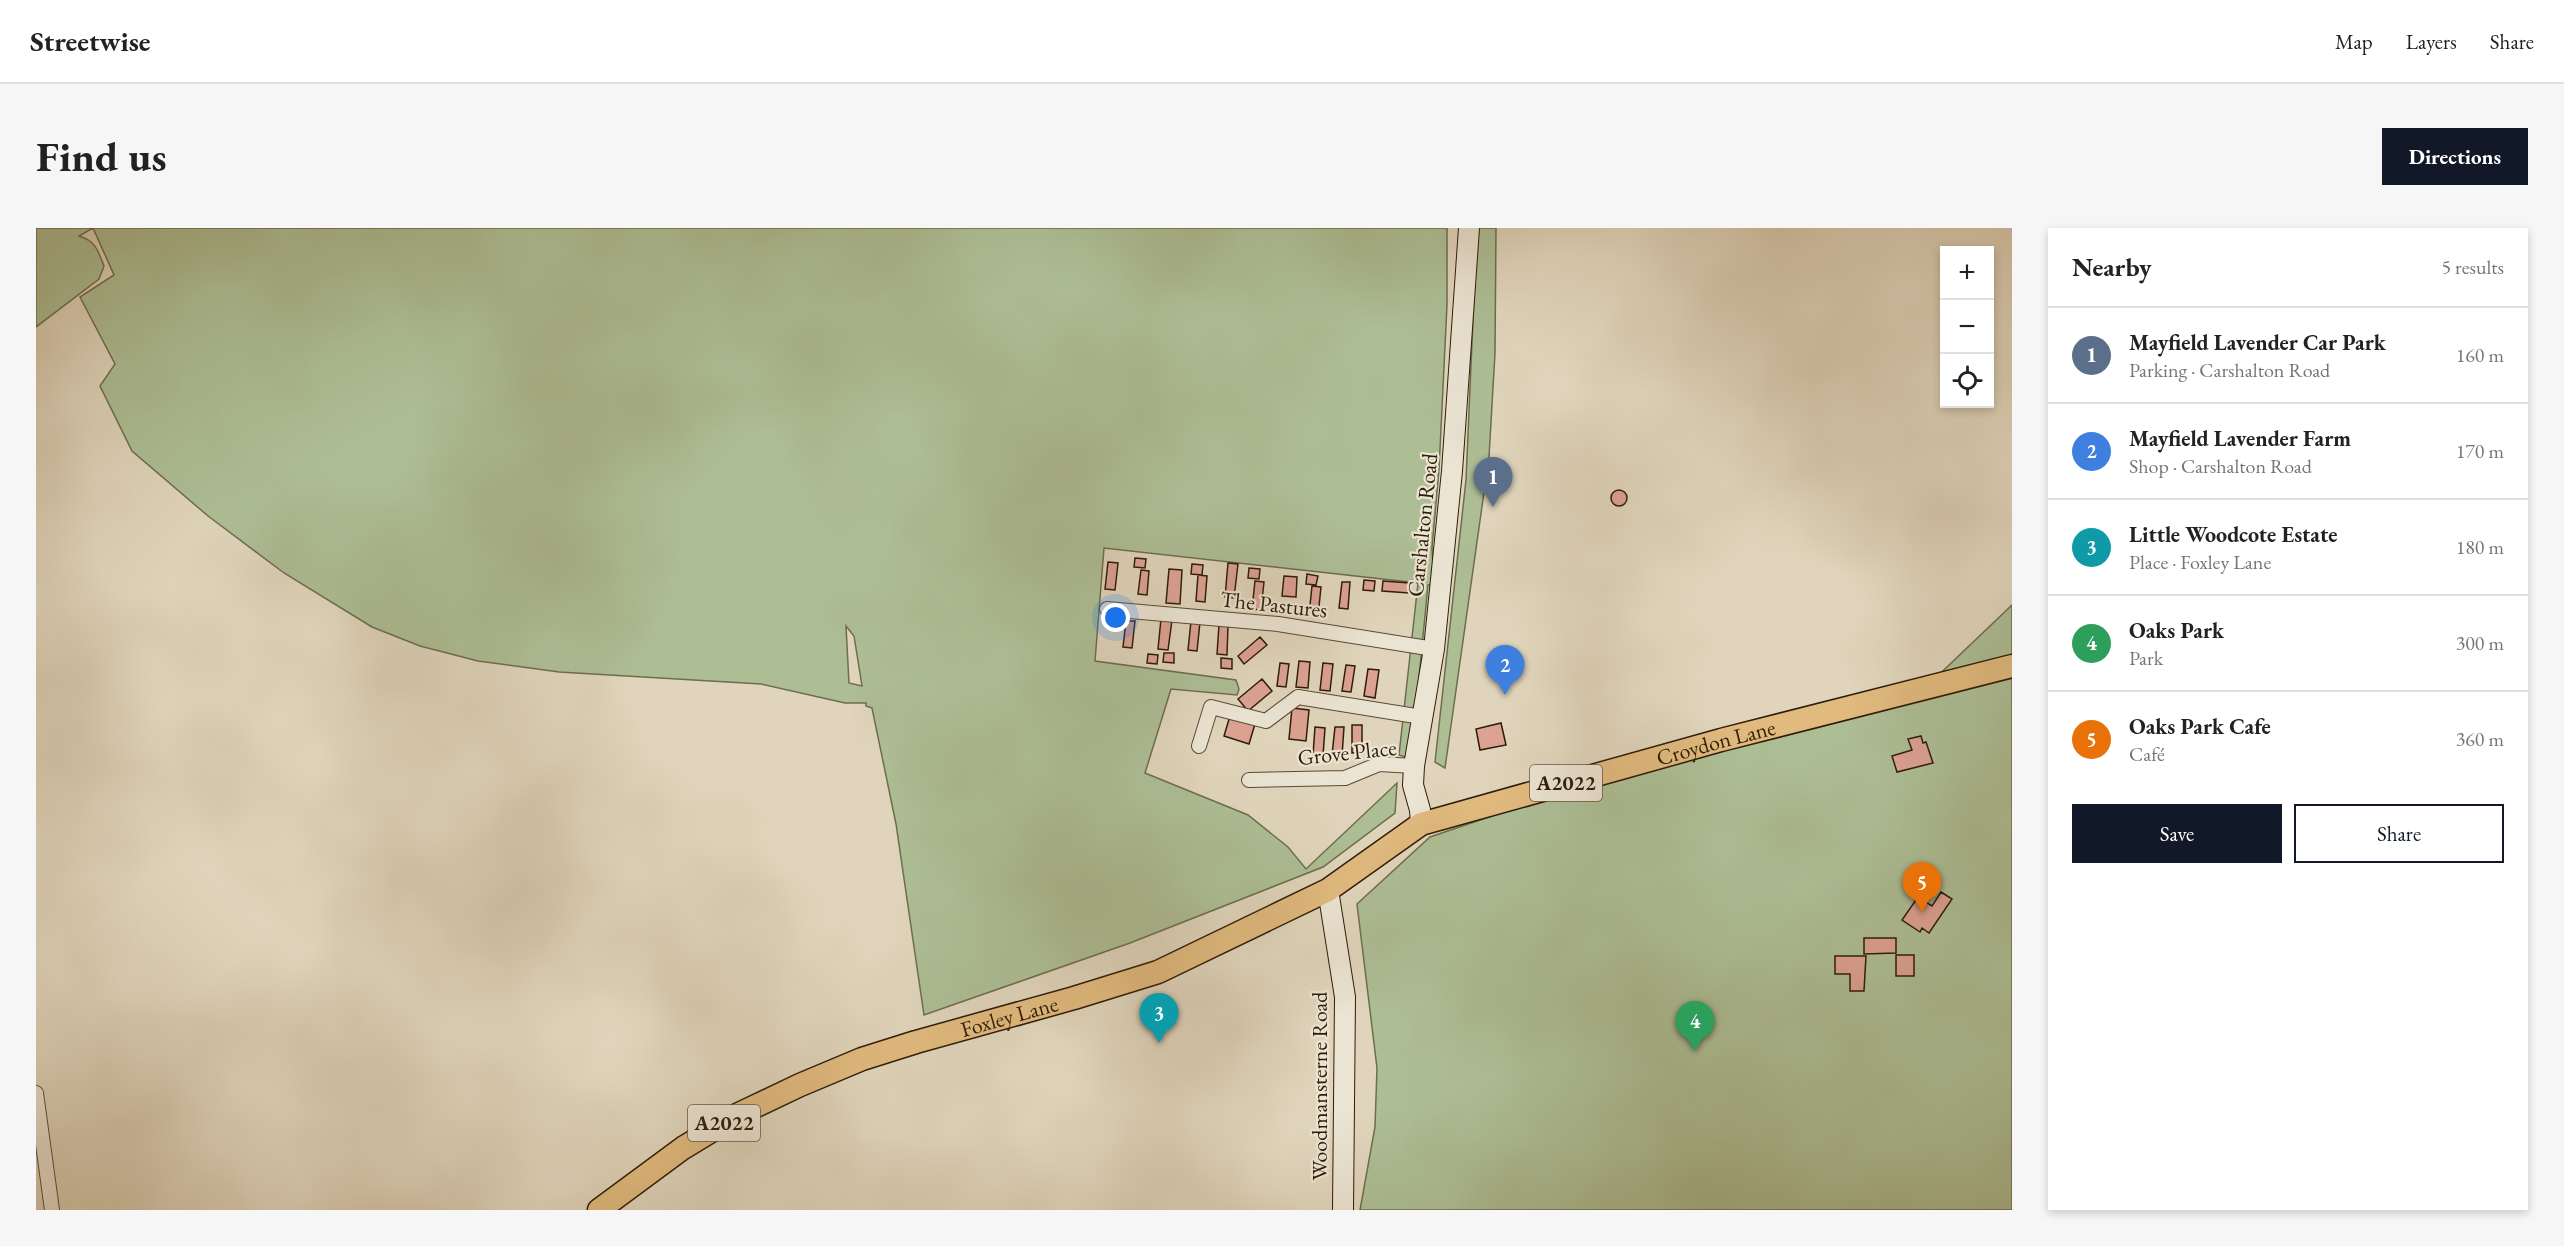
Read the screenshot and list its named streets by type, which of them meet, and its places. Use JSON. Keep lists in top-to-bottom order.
{
  "streets": {
    "main road": [
      "Carshalton Road",
      "Croydon Lane",
      "A2022",
      "Foxley Lane",
      "Woodmansterne Road"
    ],
    "street": ["The Pastures", "Grove Place"]
  },
  "crossings": [
    ["Carshalton Road", "The Pastures"],
    ["Carshalton Road", "Croydon Lane"],
    ["Carshalton Road", "Grove Place"],
    ["Carshalton Road", "Foxley Lane"],
    ["Croydon Lane", "Foxley Lane"],
    ["Foxley Lane", "Woodmansterne Road"]
  ],
  "page": {
    "header": "Streetwise",
    "nav": ["Map", "Layers", "Share"],
    "buttons": [
      "Directions",
      ["Save", "Share"]
    ],
    "title": "Find us",
    "heading": ["Nearby", "5 results"],
    "map_buttons": ["+", "−"],
    "list": [
      {
        "mark": "1",
        "name": "Mayfield Lavender Car Park",
        "note": "Parking · Carshalton Road",
        "value": "160 m"
      },
      {
        "mark": "2",
        "name": "Mayfield Lavender Farm",
        "note": "Shop · Carshalton Road",
        "value": "170 m"
      },
      {
        "mark": "3",
        "name": "Little Woodcote Estate",
        "note": "Place · Foxley Lane",
        "value": "180 m"
      },
      {
        "mark": "4",
        "name": "Oaks Park",
        "note": "Park",
        "value": "300 m"
      },
      {
        "mark": "5",
        "name": "Oaks Park Cafe",
        "note": "Café",
        "value": "360 m"
      }
    ],
    "pins": [
      "1",
      "2",
      "5",
      "3",
      "4"
    ]
  }
}
